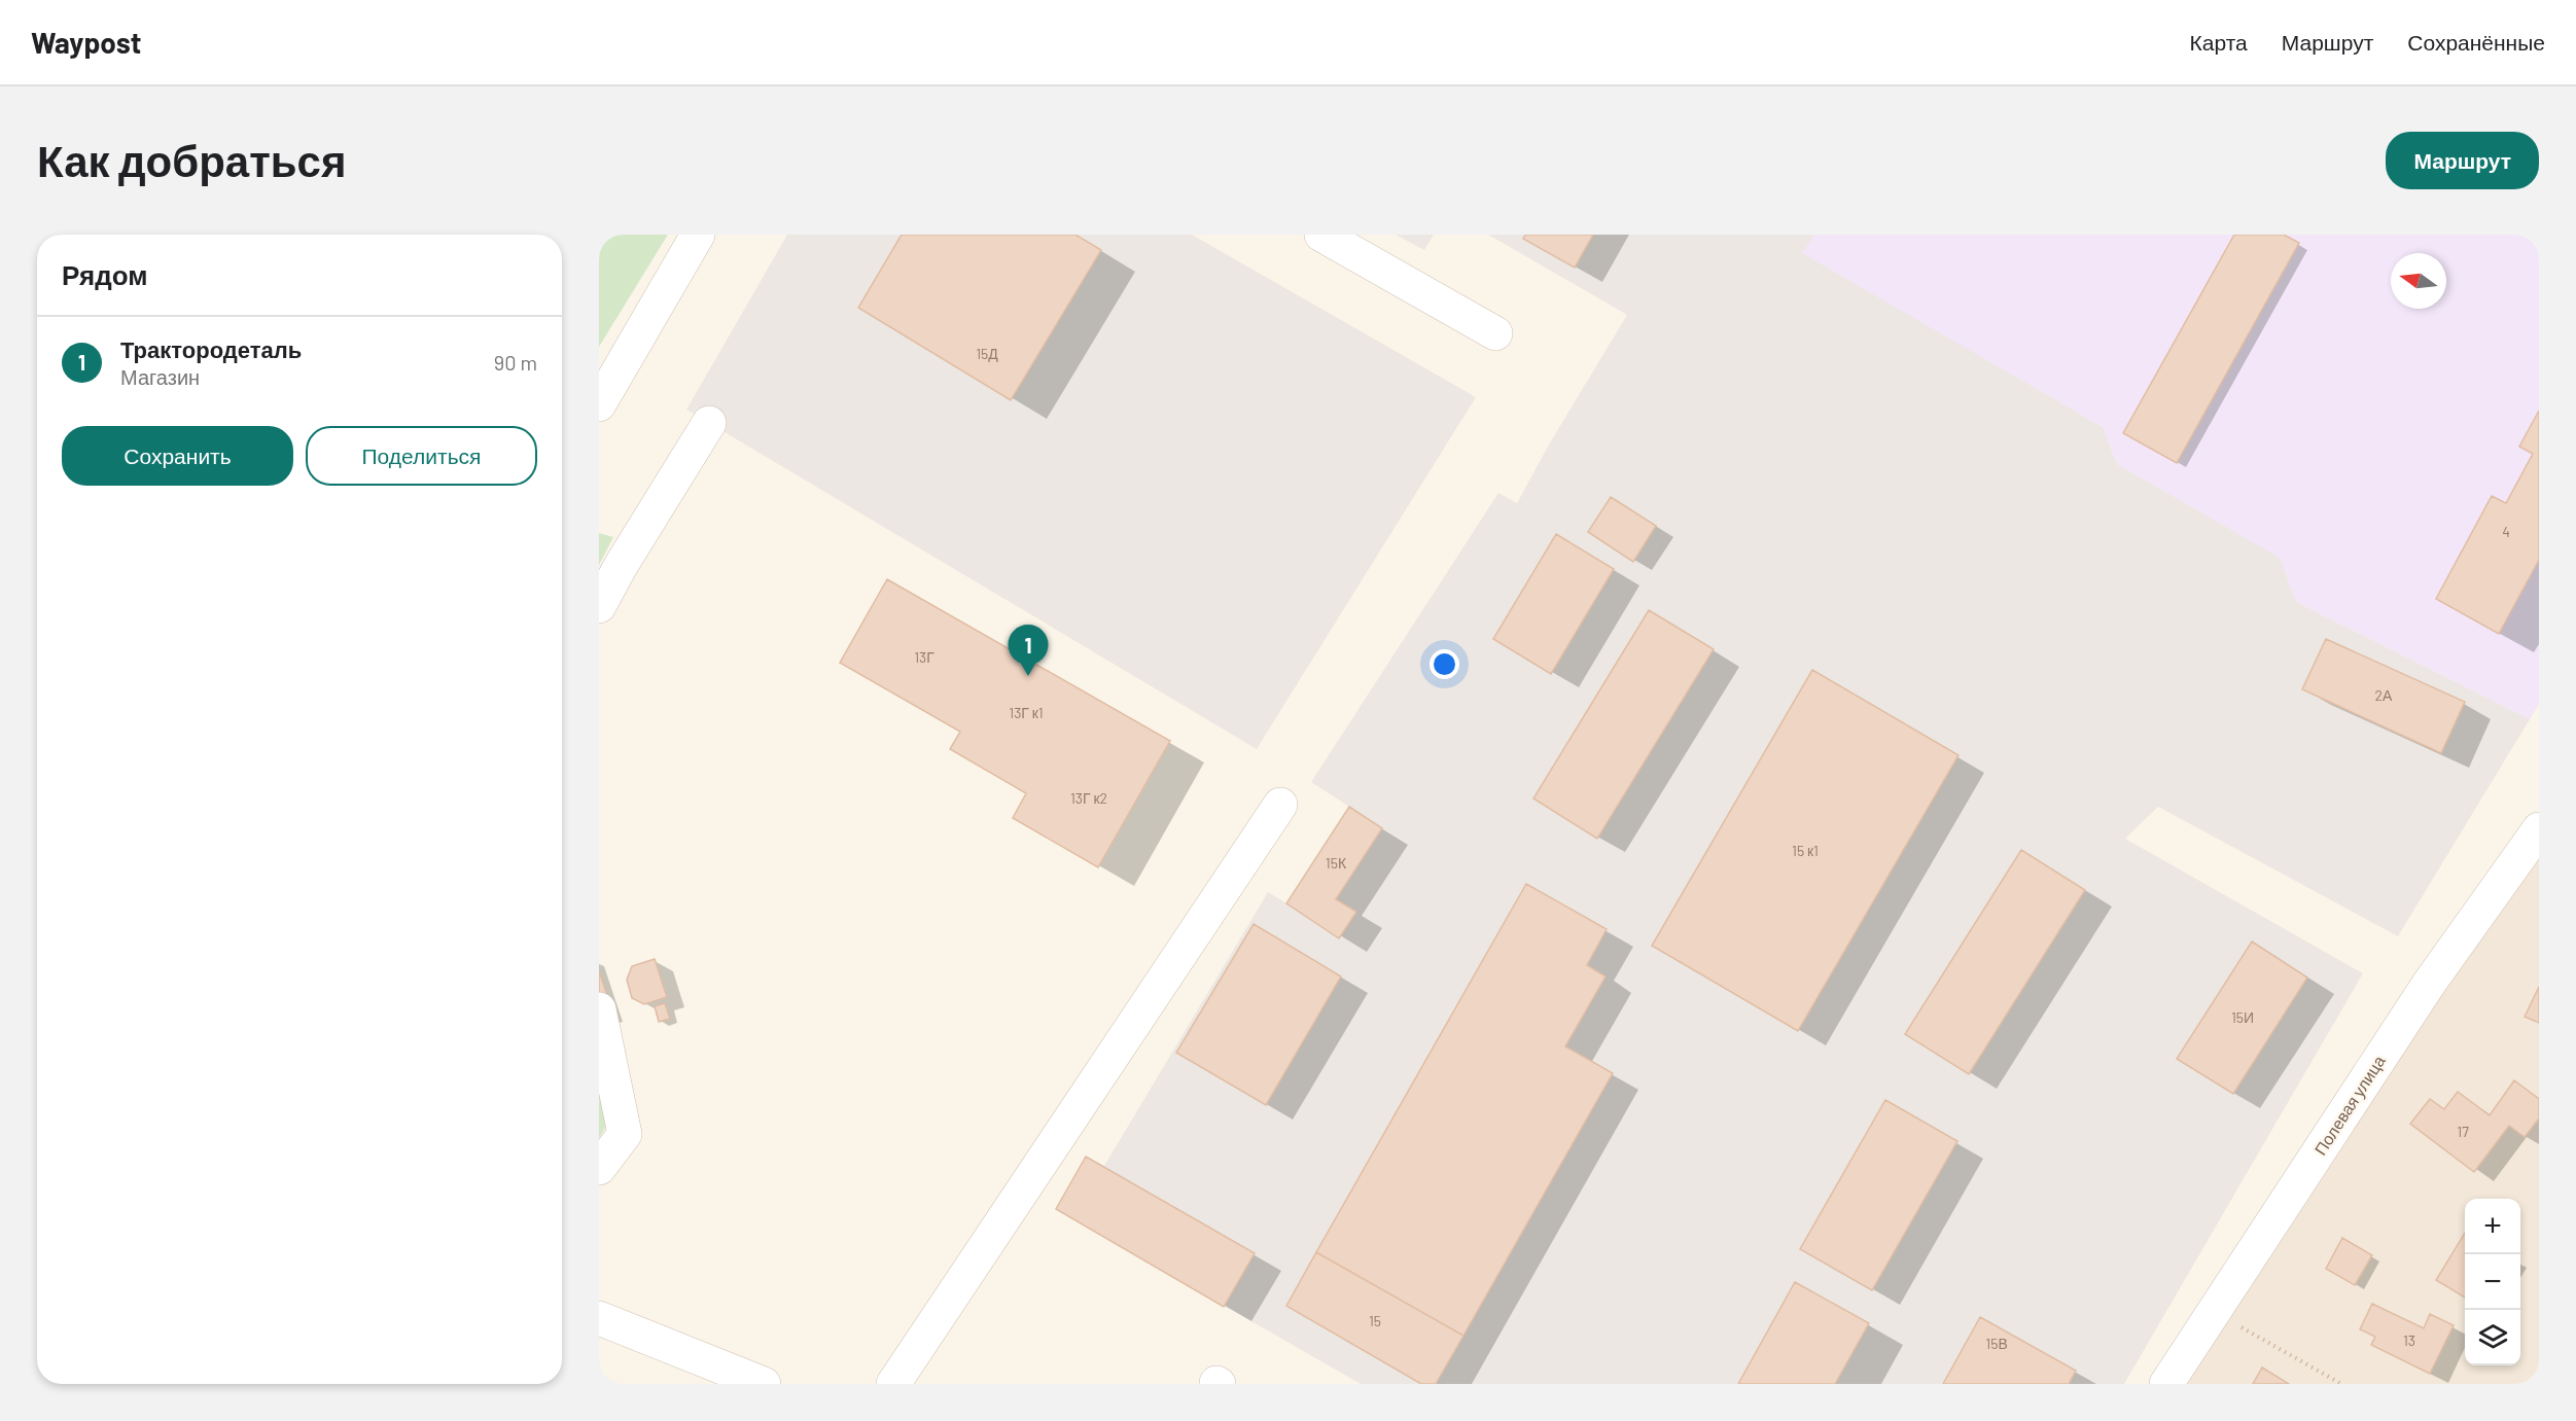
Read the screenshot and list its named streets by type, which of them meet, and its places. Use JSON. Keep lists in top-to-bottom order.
{
  "streets": {
    "street": ["Полевая улица"]
  },
  "house_numbers": [
    "15Д",
    "4",
    "13Г",
    "2А",
    "13Г к1",
    "13Г к2",
    "15 к1",
    "15К",
    "15И",
    "17",
    "15",
    "13",
    "15В"
  ],
  "north": "left",
  "page": {
    "header": "Waypost",
    "nav": ["Карта", "Маршрут", "Сохранённые"],
    "buttons": [
      "Маршрут",
      ["Сохранить", "Поделиться"]
    ],
    "title": "Как добраться",
    "heading": "Рядом",
    "list": [
      {
        "mark": "1",
        "name": "Трактородеталь",
        "note": "Магазин",
        "value": "90 m"
      }
    ],
    "pins": "1",
    "map_buttons": ["+", "−"]
  }
}
